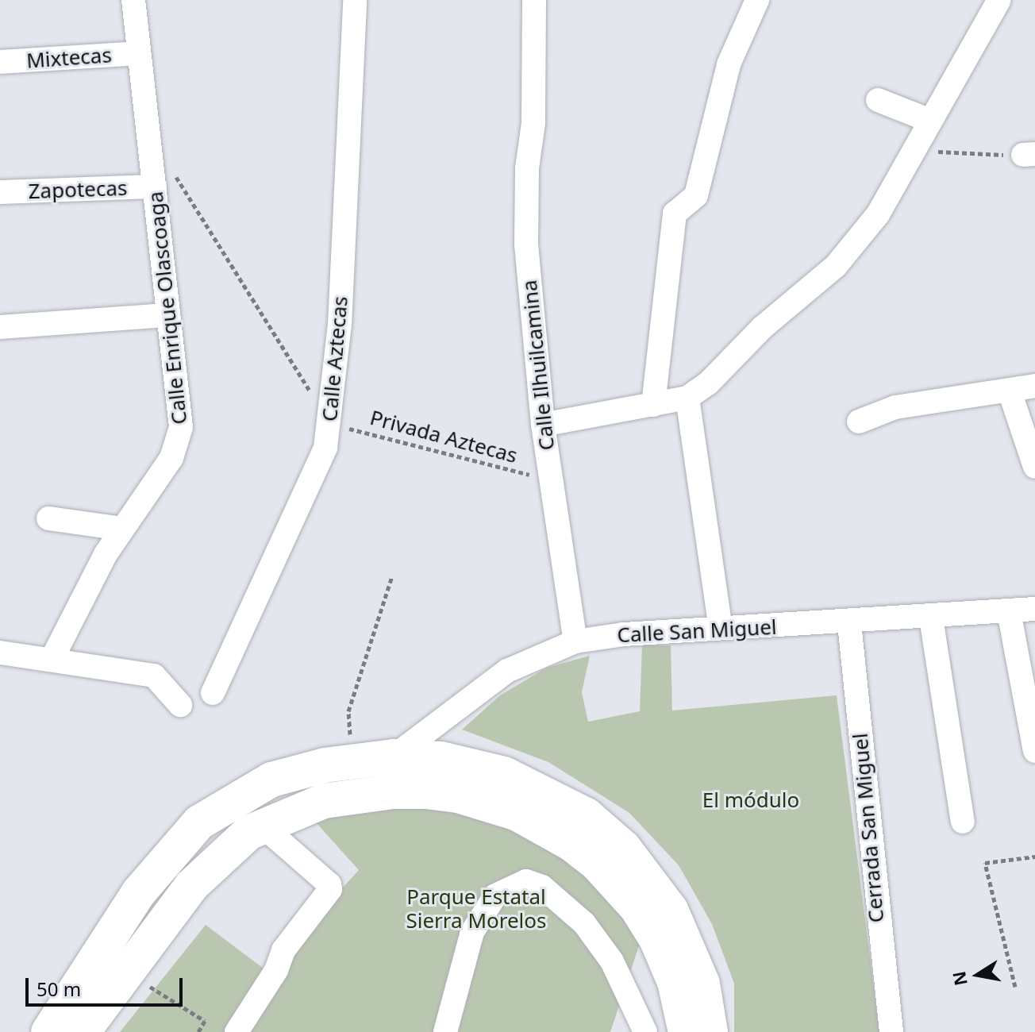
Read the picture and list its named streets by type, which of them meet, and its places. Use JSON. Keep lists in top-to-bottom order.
{
  "streets": {
    "street": [
      "Mixtecas",
      "Zapotecas",
      "Calle Enrique Olascoaga",
      "Calle Aztecas",
      "Calle Ilhuilcamina",
      "Calle San Miguel",
      "Cerrada San Miguel"
    ],
    "path": ["Privada Aztecas"]
  },
  "crossings": [
    ["Mixtecas", "Calle Enrique Olascoaga"],
    ["Zapotecas", "Calle Enrique Olascoaga"],
    ["Calle Aztecas", "Privada Aztecas"],
    ["Calle Ilhuilcamina", "Privada Aztecas"],
    ["Calle Ilhuilcamina", "Calle San Miguel"],
    ["Calle San Miguel", "Cerrada San Miguel"]
  ],
  "parks": ["El módulo", "Parque Estatal Sierra Morelos"],
  "scale_bar": "50 m",
  "north": "left"
}
